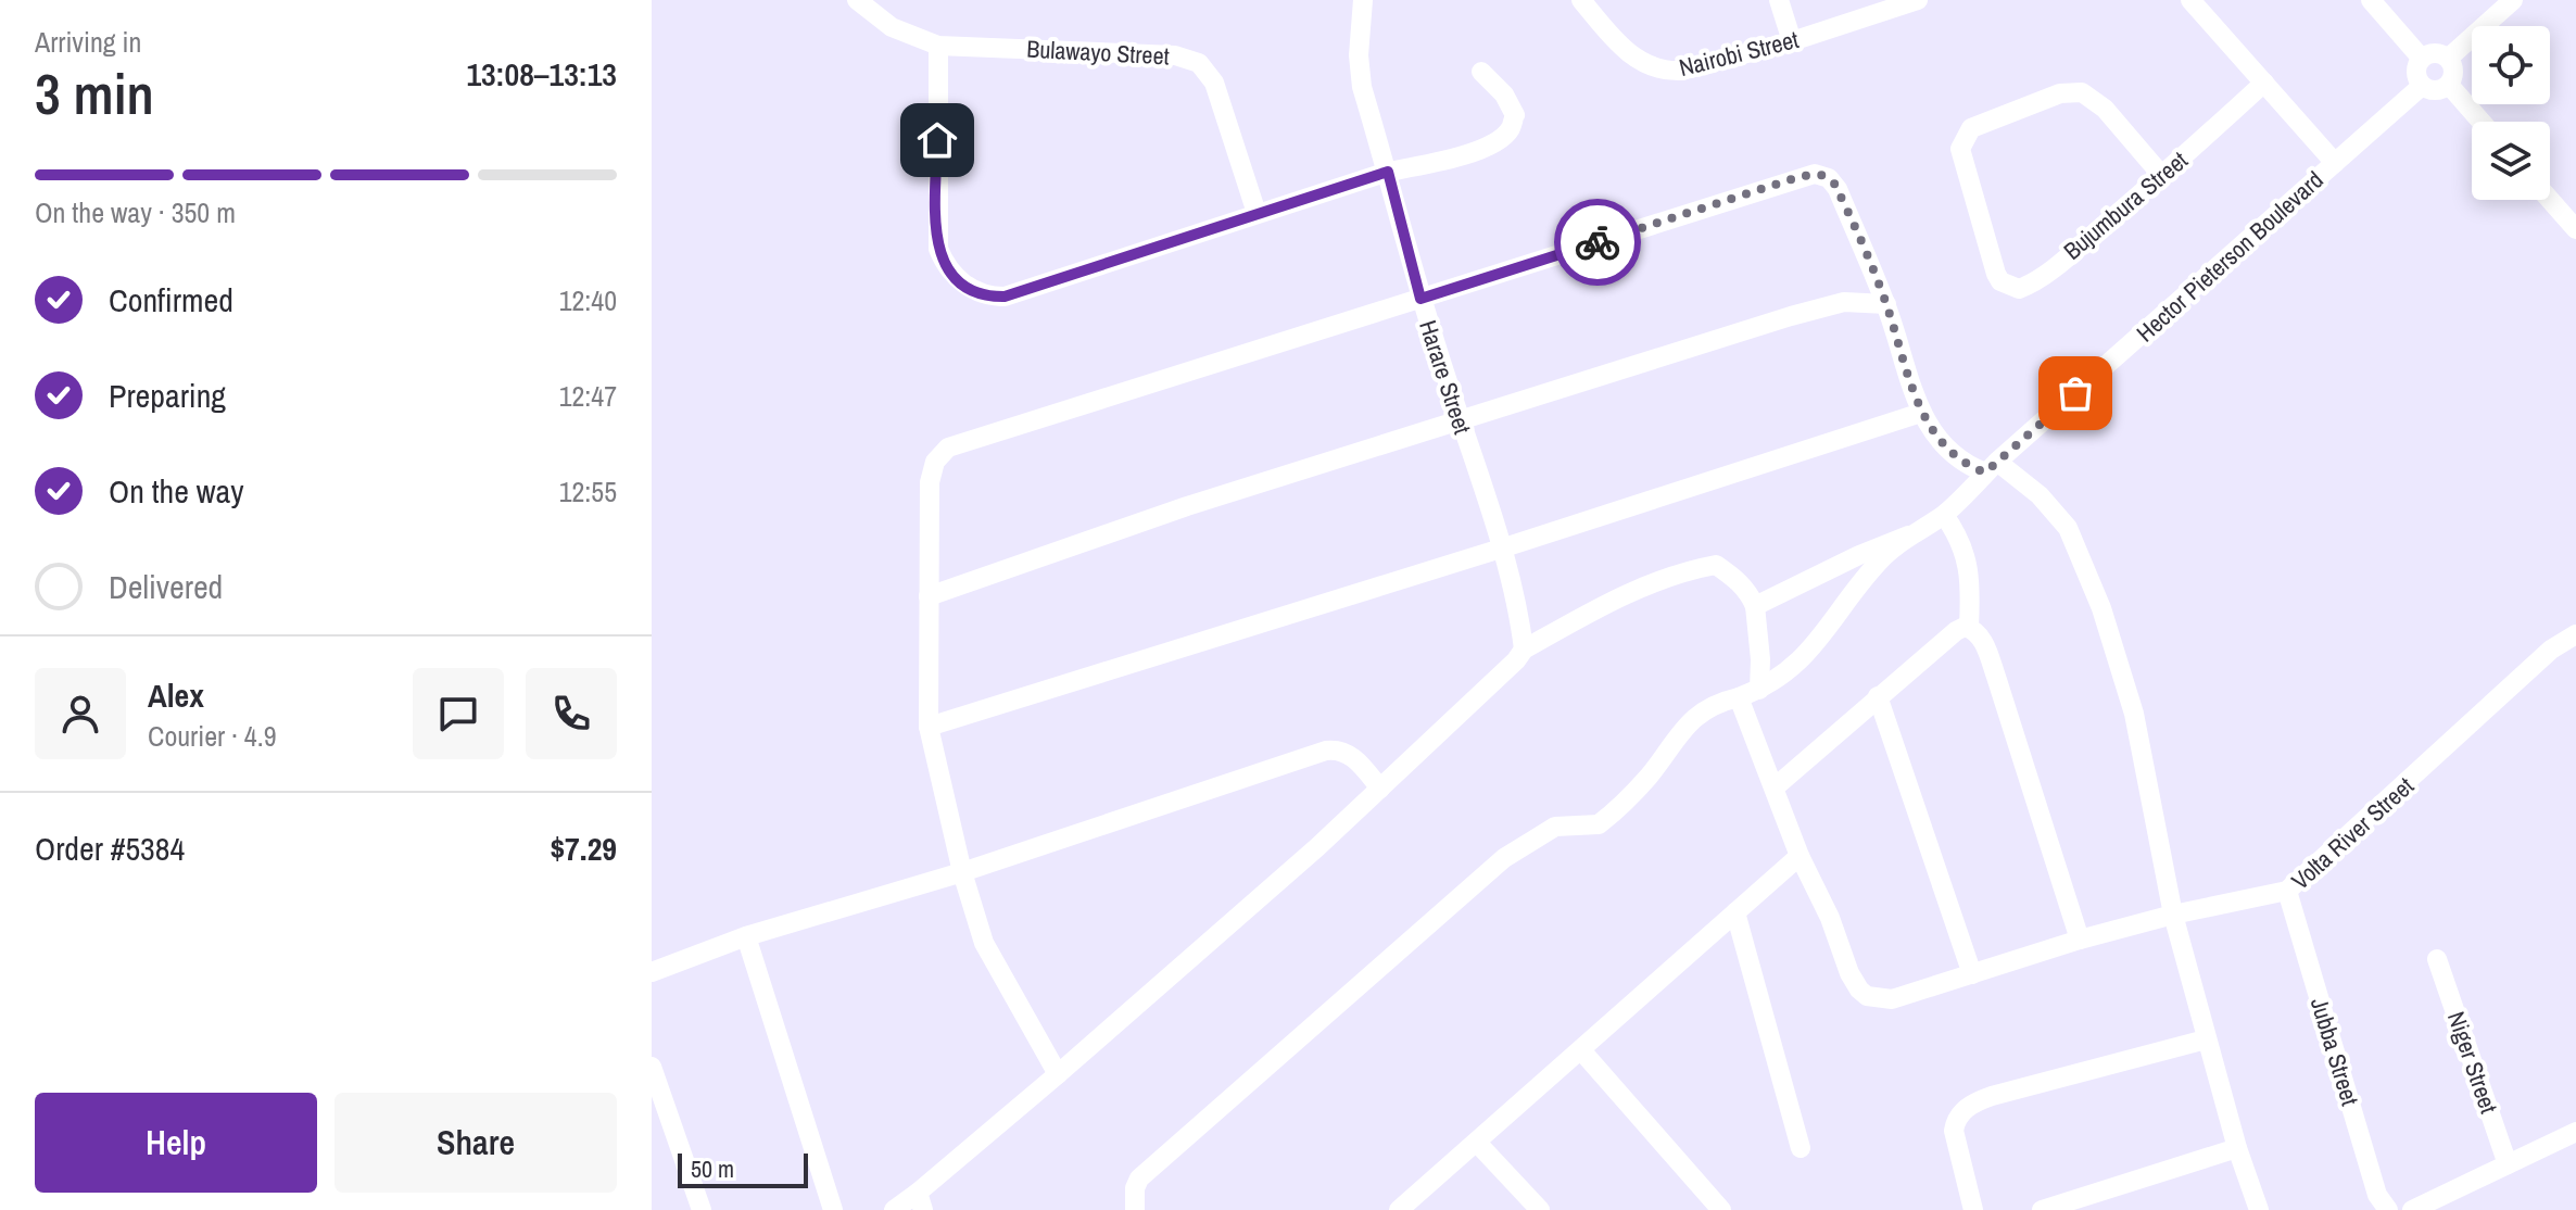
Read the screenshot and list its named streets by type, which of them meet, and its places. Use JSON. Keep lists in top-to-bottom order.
{
  "streets": {
    "street": [
      "Bulawayo Street",
      "Nairobi Street",
      "Bujumbura Street",
      "Hector Pieterson Boulevard",
      "Harare Street",
      "Volta River Street",
      "Jubba Street",
      "Niger Street"
    ]
  },
  "crossings": [
    ["Volta River Street", "Jubba Street"]
  ],
  "scale_bar": "50 m",
  "page": {
    "heading": ["3 min", "Arriving in", "13:08–13:13"],
    "panel": [
      "Alex",
      "Courier · 4.9",
      "Order #5384",
      "$7.29"
    ],
    "bar": "On the way · 350 m",
    "list": [
      ["Confirmed", "12:40"],
      ["Preparing", "12:47"],
      ["On the way", "12:55"],
      "Delivered"
    ],
    "buttons": ["Help", "Share"],
    "scale": "50 m"
  }
}
